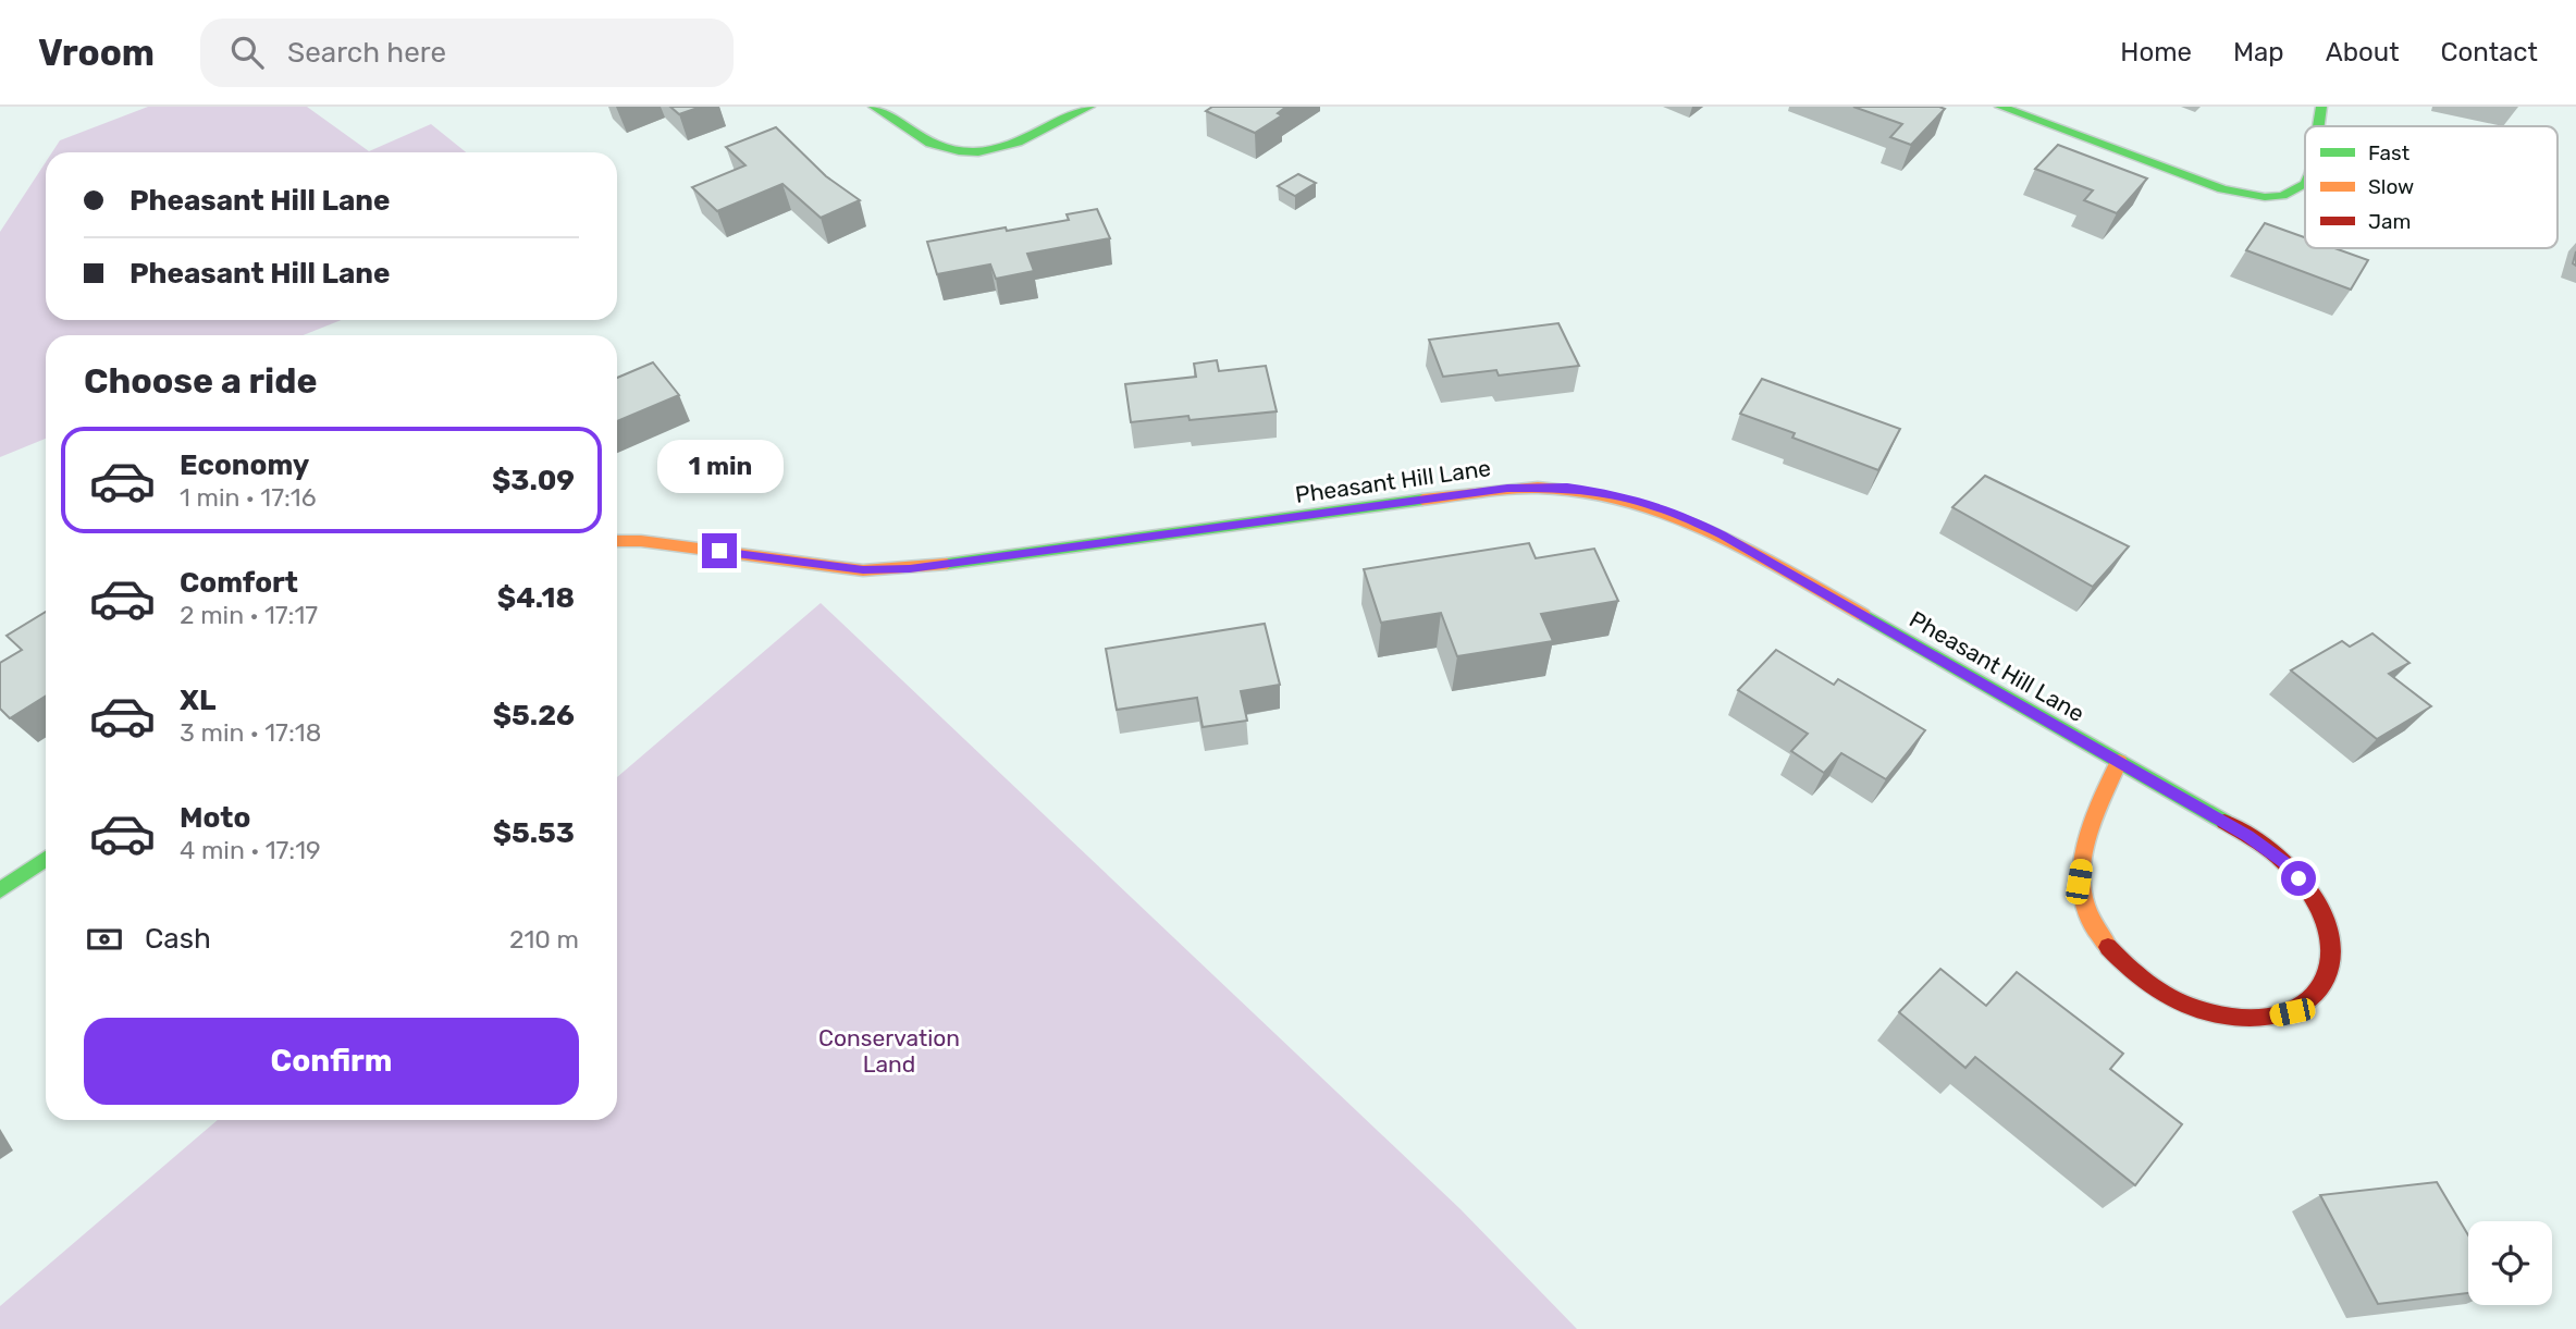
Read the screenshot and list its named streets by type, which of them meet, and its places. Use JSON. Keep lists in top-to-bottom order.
{
  "streets": {
    "street": ["Pheasant Hill Lane"]
  },
  "parks": ["Conservation Land"],
  "legend": ["Fast", "Slow", "Jam"],
  "page": {
    "header": "Vroom",
    "search": "Search here",
    "nav": [
      "Home",
      "Map",
      "About",
      "Contact"
    ],
    "banner": ["Pheasant Hill Lane", "Pheasant Hill Lane"],
    "heading": "Choose a ride",
    "list": [
      {
        "name": "Economy",
        "note": "1 min · 17:16",
        "value": "$3.09"
      },
      {
        "name": "Comfort",
        "note": "2 min · 17:17",
        "value": "$4.18"
      },
      {
        "name": "XL",
        "note": "3 min · 17:18",
        "value": "$5.26"
      },
      {
        "name": "Moto",
        "note": "4 min · 17:19",
        "value": "$5.53"
      }
    ],
    "bubble": "1 min",
    "pay": ["Cash", "210 m"],
    "buttons": "Confirm"
  }
}
